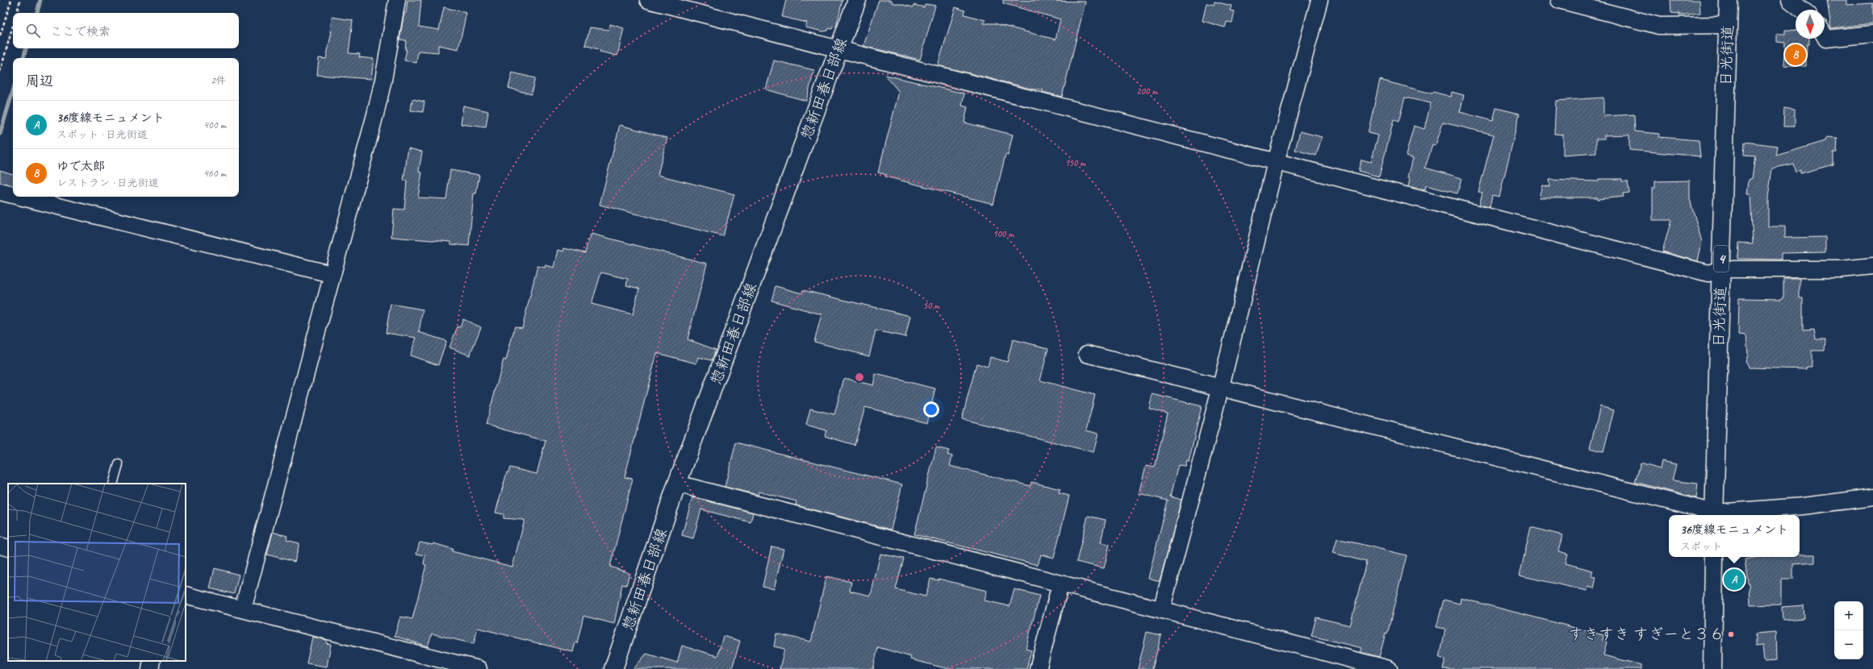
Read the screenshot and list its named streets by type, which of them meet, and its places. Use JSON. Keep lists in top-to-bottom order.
{
  "streets": {
    "main road": ["日光街道", "惣新田春日部線", "4"]
  },
  "places": ["すきすき すぎーと３６"],
  "north": "bottom",
  "page": {
    "search": "ここで検索",
    "pins": ["B", "A"],
    "heading": ["周辺", "2件"],
    "list": [
      {
        "mark": "A",
        "name": "36度線モニュメント",
        "note": "スポット · 日光街道",
        "value": "400 m"
      },
      {
        "mark": "B",
        "name": "ゆで太郎",
        "note": "レストラン · 日光街道",
        "value": "460 m"
      }
    ],
    "popup": ["36度線モニュメント", "スポット"],
    "map_buttons": ["+", "−"]
  },
  "rings": [
    "200 m",
    "150 m",
    "100 m",
    "50 m"
  ]
}
